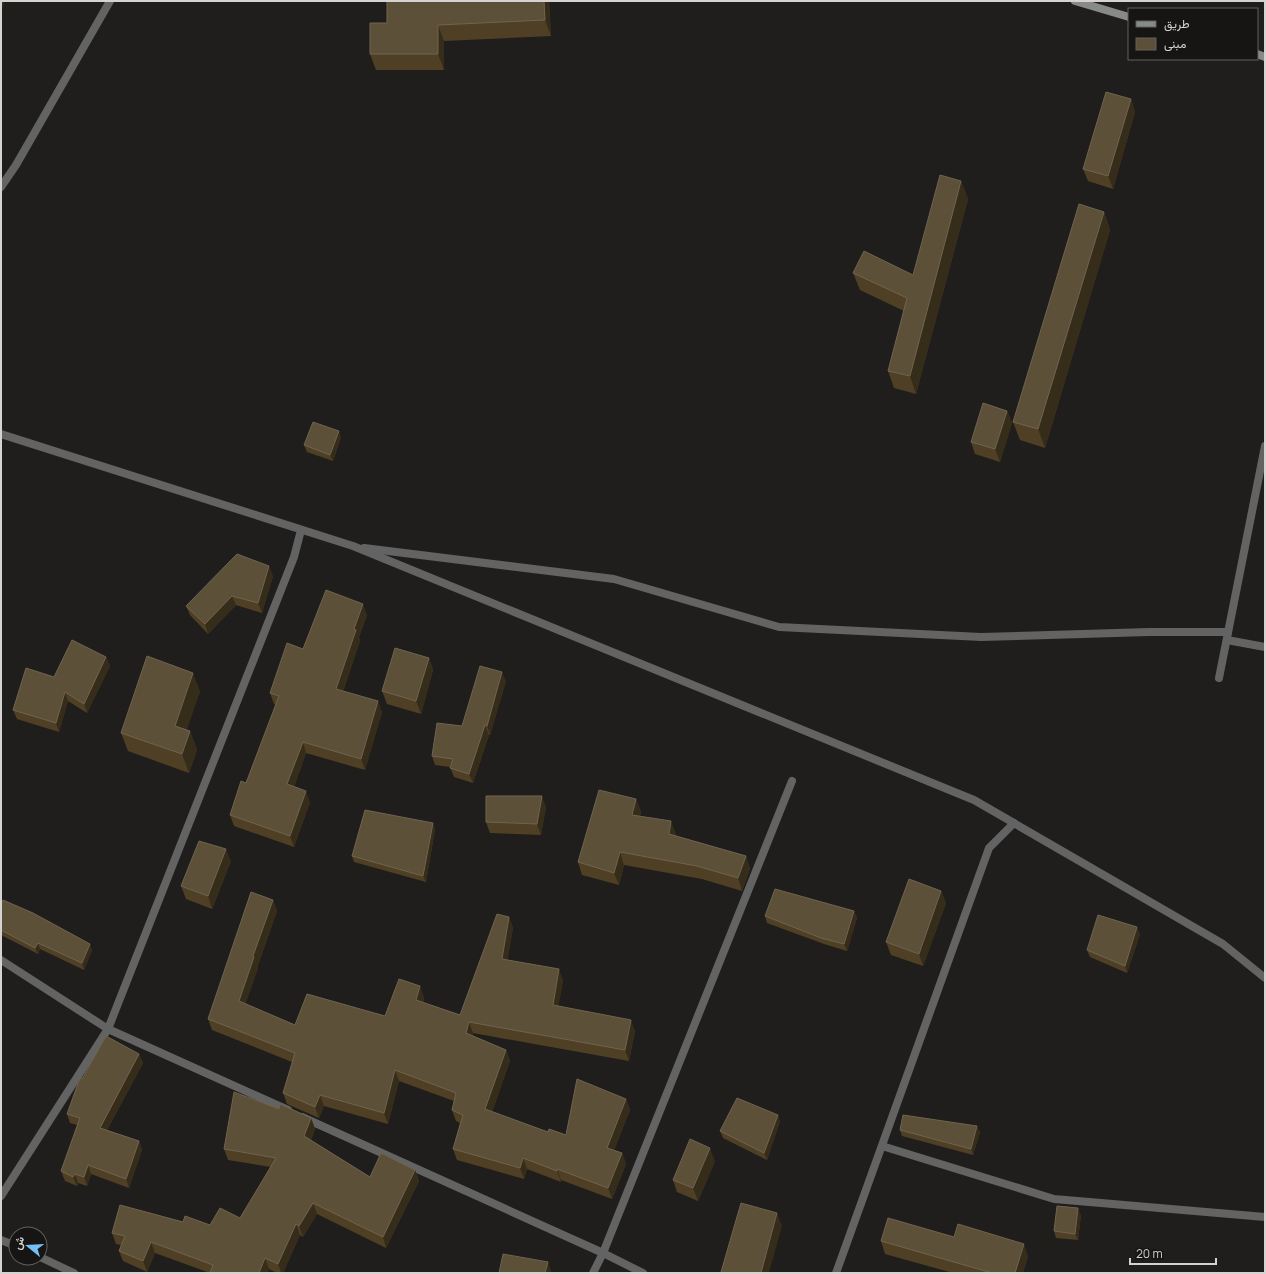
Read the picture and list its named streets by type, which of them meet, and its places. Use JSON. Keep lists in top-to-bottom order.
{
  "legend": ["طريق", "مبنى"],
  "scale_bar": "20 m",
  "north": "left"
}
